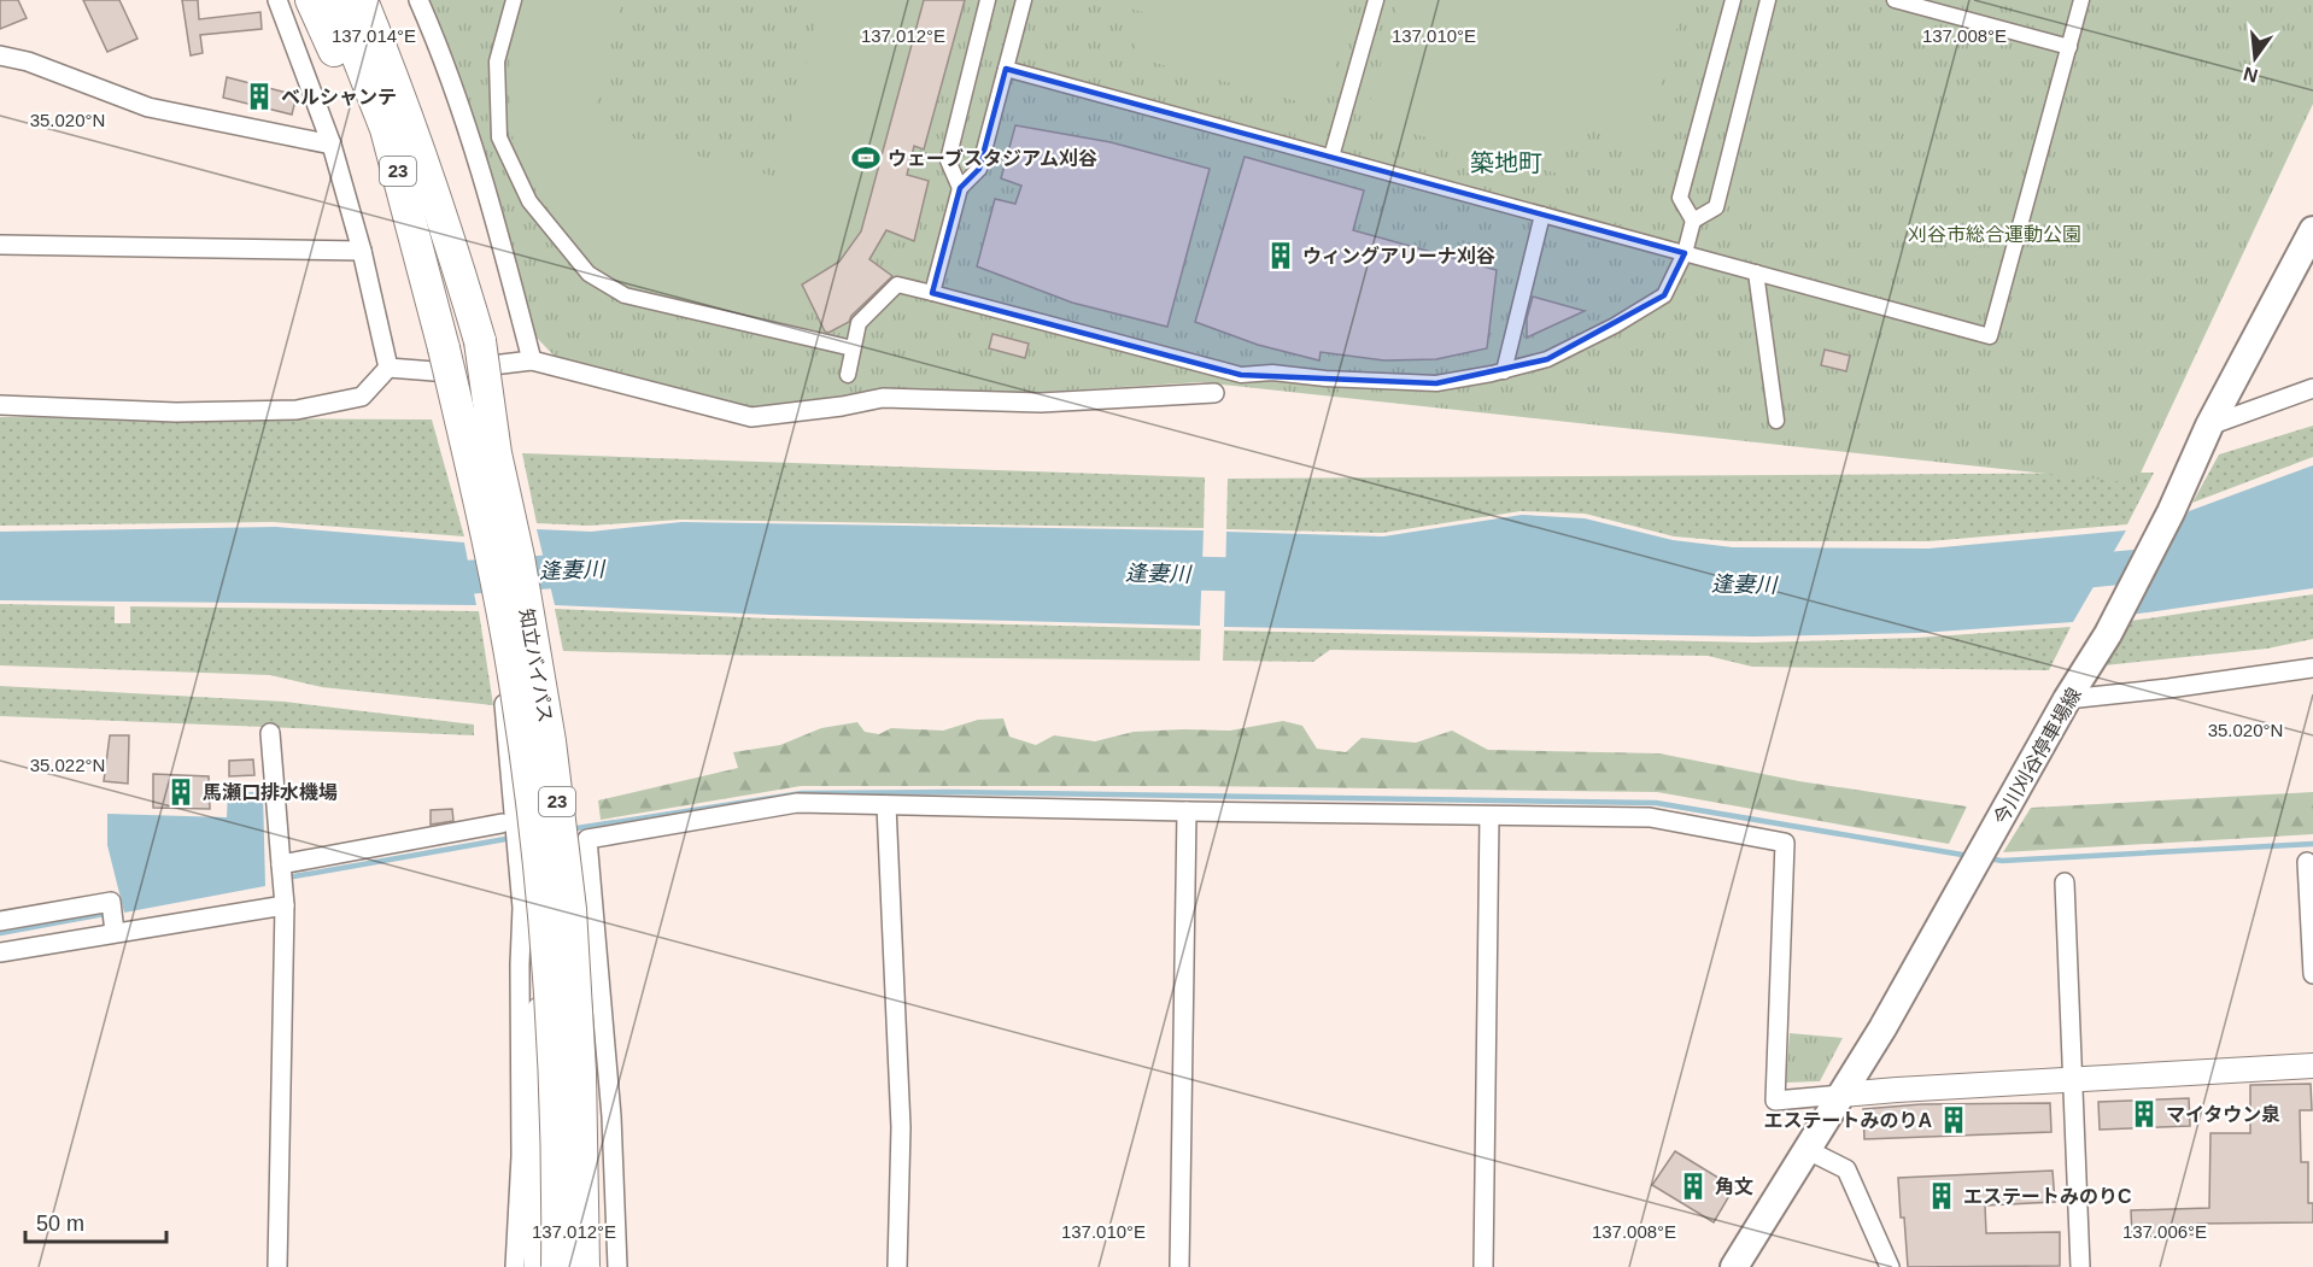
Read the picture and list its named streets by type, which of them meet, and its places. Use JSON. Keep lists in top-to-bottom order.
{
  "streets": {
    "highway": ["23", "知立バイパス"],
    "main road": ["今川刈谷停車場線"]
  },
  "crossings": [
    ["23", "知立バイパス"]
  ],
  "districts": ["築地町"],
  "water": ["逢妻川"],
  "parks": ["刈谷市総合運動公園"],
  "places": {
    "building": [
      "ベルシャンテ",
      "ウィングアリーナ刈谷",
      "馬瀬口排水機場",
      "マイタウン泉",
      "エステートみのりA",
      "角文",
      "エステートみのりC"
    ],
    "sports": ["ウェーブスタジアム刈谷"]
  },
  "scale_bar": "50 m",
  "north": "bottom",
  "coordinates": [
    "137.014°E",
    "137.012°E",
    "137.010°E",
    "137.008°E",
    "35.020°N",
    "35.022°N",
    "137.006°E"
  ]
}
